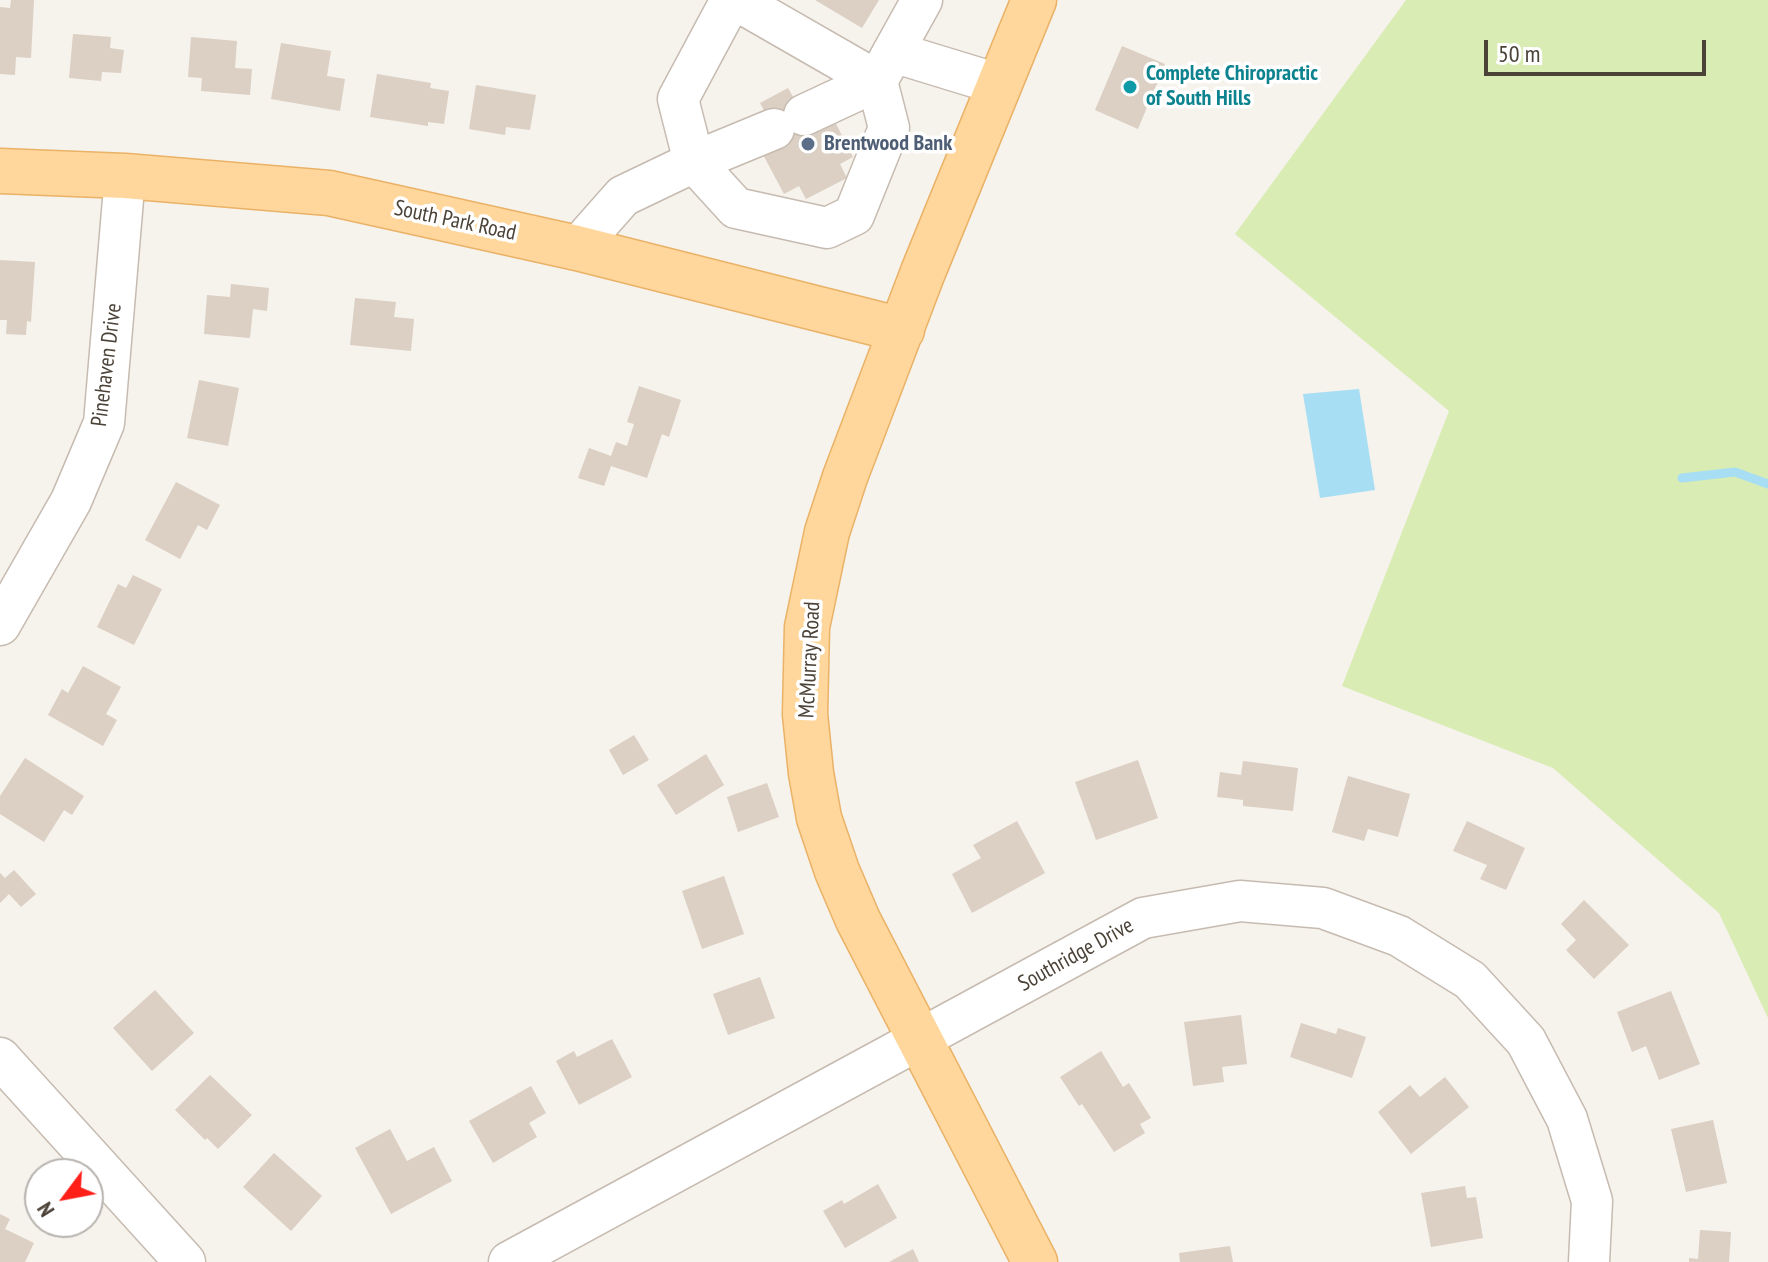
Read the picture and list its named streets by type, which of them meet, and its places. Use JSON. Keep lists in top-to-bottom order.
{
  "streets": {
    "main road": ["South Park Road", "McMurray Road"],
    "street": ["Pinehaven Drive", "Southridge Drive"]
  },
  "crossings": [
    ["South Park Road", "Pinehaven Drive"],
    ["South Park Road", "McMurray Road"],
    ["McMurray Road", "Southridge Drive"]
  ],
  "places": ["Complete Chiropractic of South Hills", "Brentwood Bank"],
  "scale_bar": "50 m",
  "north": "bottom left"
}
